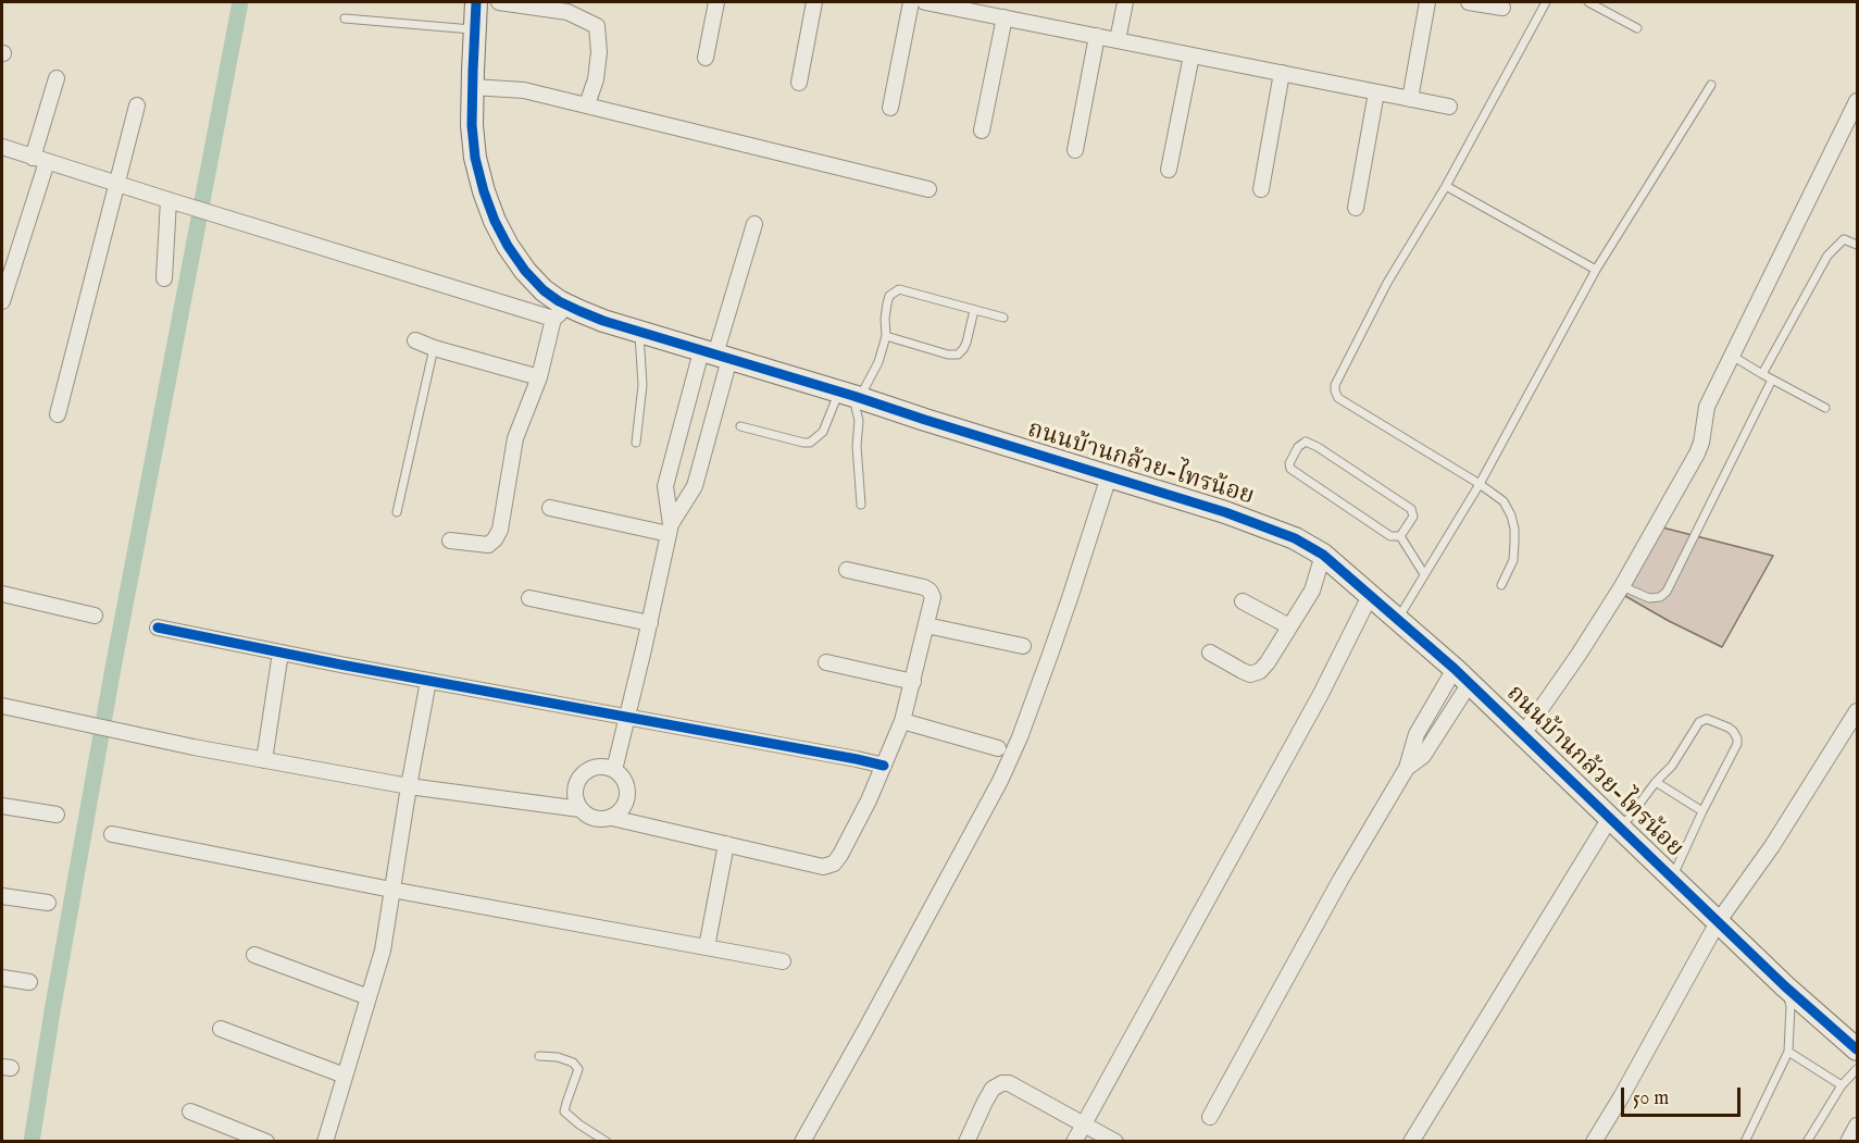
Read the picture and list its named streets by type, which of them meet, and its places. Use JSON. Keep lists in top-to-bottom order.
{
  "streets": {
    "street": ["ถนนบ้านกล้วย-ไทรน้อย"]
  },
  "scale_bar": "50 m"
}
